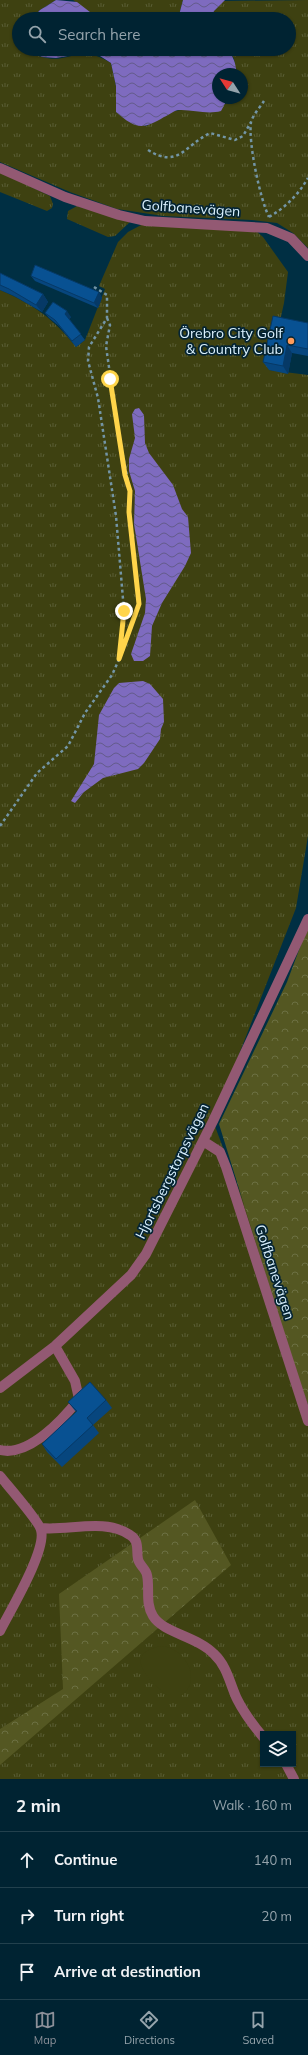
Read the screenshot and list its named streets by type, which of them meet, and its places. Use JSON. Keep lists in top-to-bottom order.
{
  "streets": {
    "street": ["Golfbanevägen", "Hjortsbergstorpsvägen"]
  },
  "crossings": [
    ["Golfbanevägen", "Hjortsbergstorpsvägen"]
  ],
  "places": ["Örebro City Golf & Country Club"],
  "north": "top left",
  "page": {
    "search": "Search here",
    "heading": ["2 min", "Walk · 160 m"],
    "list": [
      ["Continue", "140 m"],
      ["Turn right", "20 m"],
      "Arrive at destination"
    ],
    "nav": ["Map", "Directions", "Saved"]
  }
}
